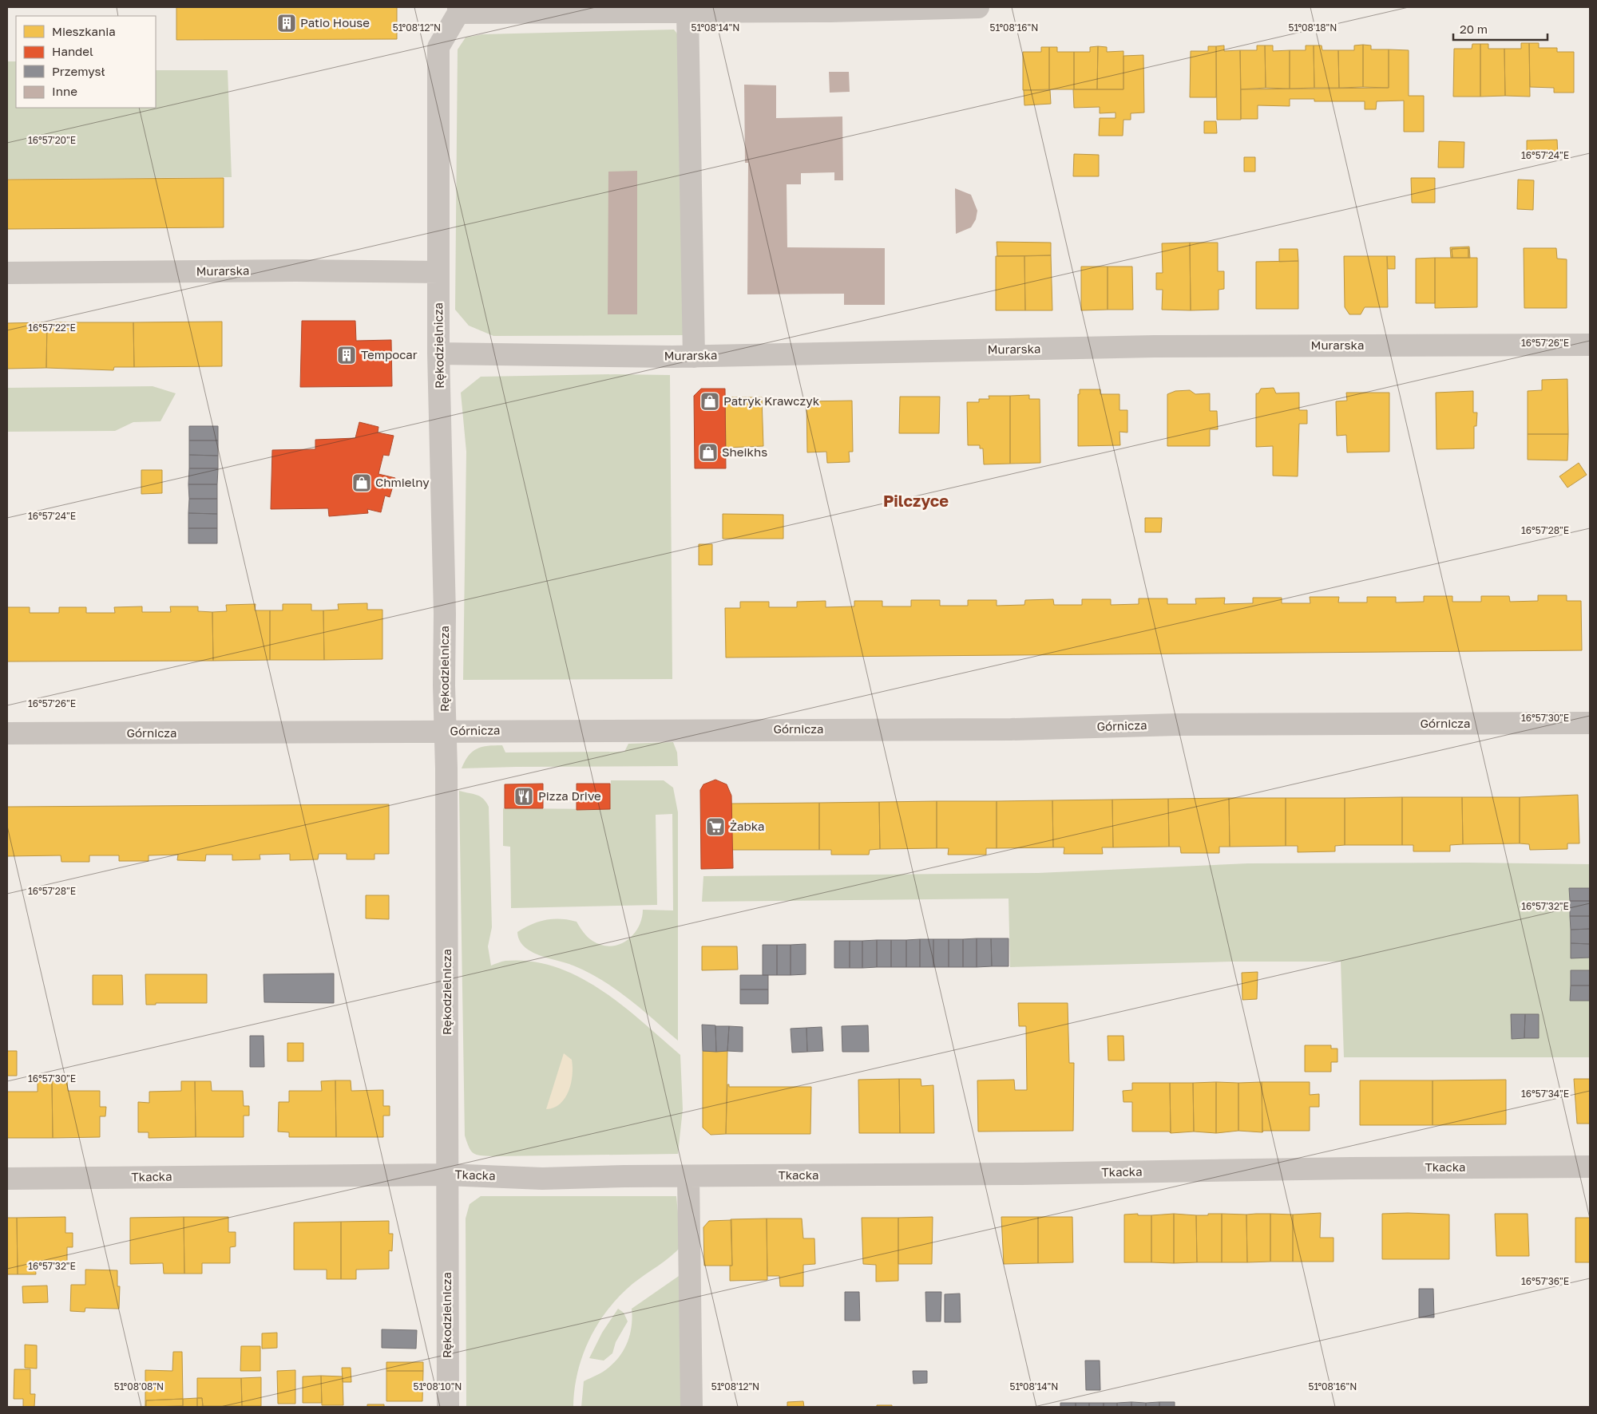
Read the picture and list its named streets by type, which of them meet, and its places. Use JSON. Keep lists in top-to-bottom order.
{
  "streets": {
    "street": [
      "Murarska",
      "Rękodzielnicza",
      "Górnicza",
      "Tkacka"
    ]
  },
  "crossings": [
    ["Murarska", "Rękodzielnicza"],
    ["Rękodzielnicza", "Górnicza"],
    ["Rękodzielnicza", "Tkacka"]
  ],
  "districts": ["Pilczyce"],
  "places": {
    "building": ["Patio House", "Tempocar"],
    "shop": ["Patryk Krawczyk", "Sheikhs", "Chmielny"],
    "restaurant": ["Pizza Drive"],
    "supermarket": ["Żabka"]
  },
  "legend": [
    "Mieszkania",
    "Handel",
    "Przemysł",
    "Inne"
  ],
  "scale_bar": "20 m",
  "coordinates": [
    "51°08'12\"N",
    "51°08'14\"N",
    "51°08'16\"N",
    "51°08'18\"N",
    "16°57'20\"E",
    "16°57'24\"E",
    "16°57'22\"E",
    "16°57'26\"E",
    "16°57'28\"E",
    "16°57'30\"E",
    "16°57'32\"E",
    "16°57'34\"E",
    "16°57'36\"E",
    "51°08'08\"N",
    "51°08'10\"N"
  ]
}
